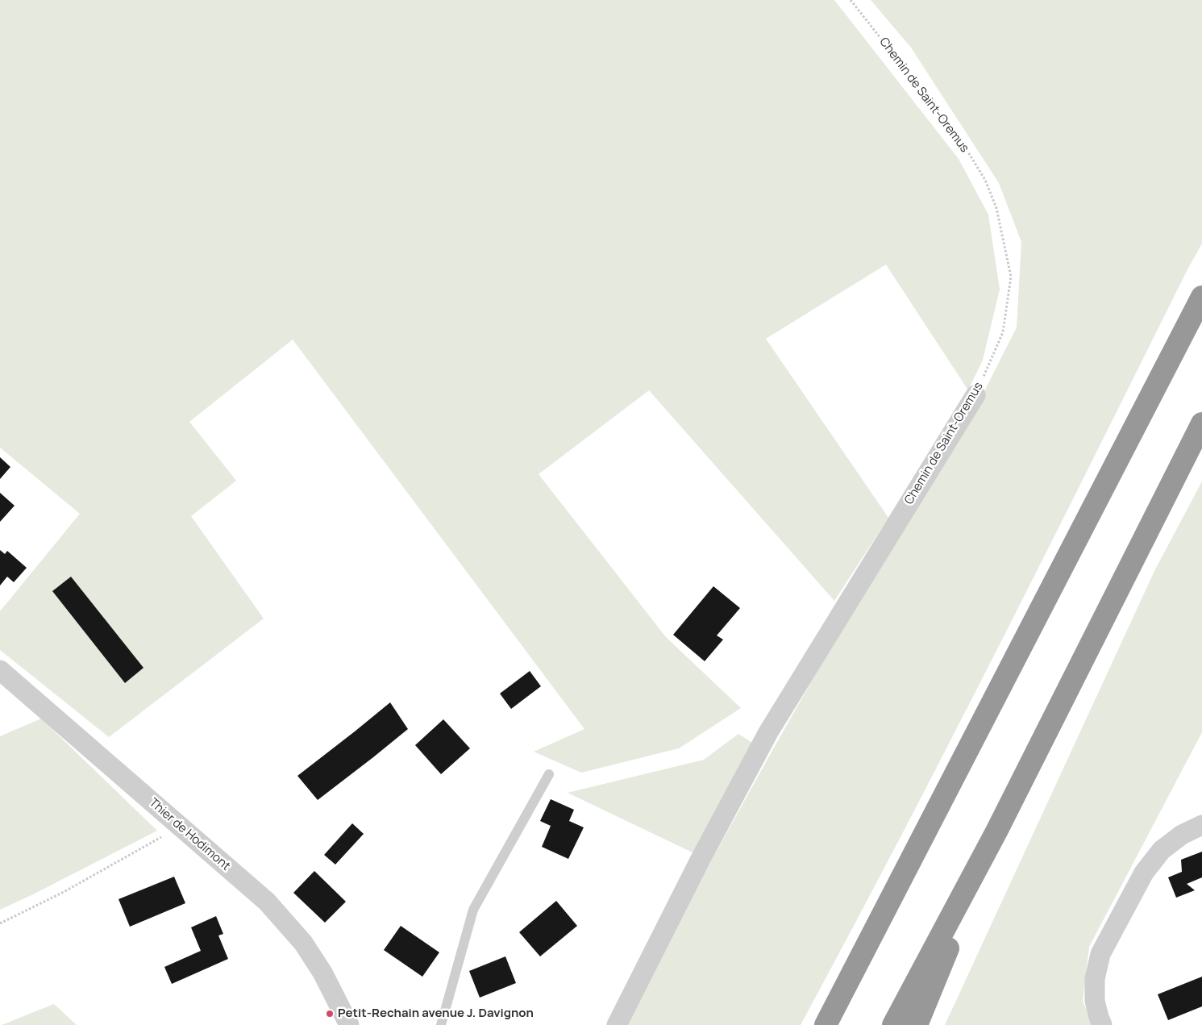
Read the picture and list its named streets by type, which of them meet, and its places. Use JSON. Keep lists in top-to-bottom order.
{
  "streets": {
    "street": ["Chemin de Saint-Oremus", "Thier de Hodimont"]
  },
  "places": ["Petit-Rechain avenue J. Davignon"]
}
